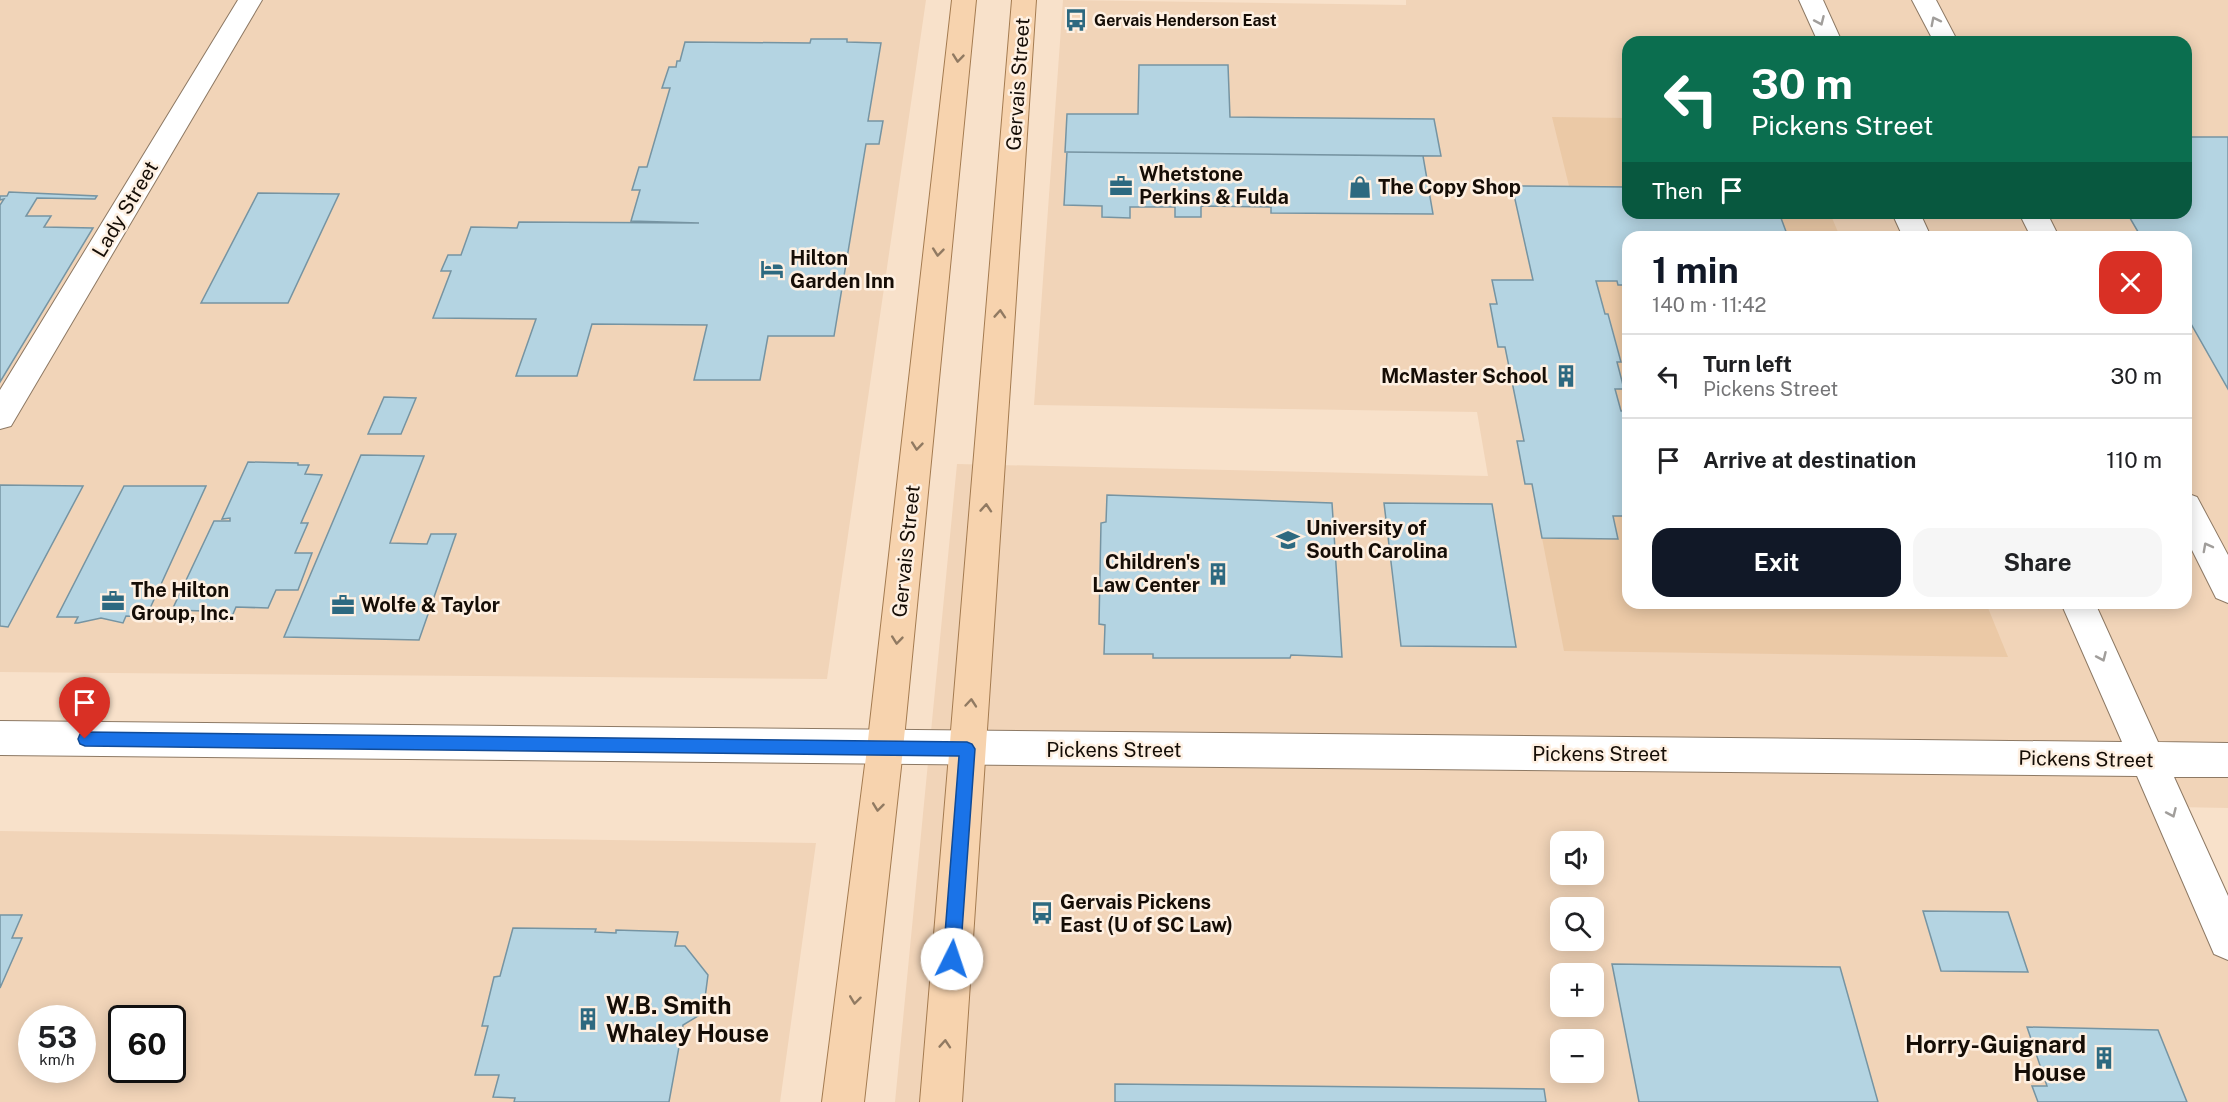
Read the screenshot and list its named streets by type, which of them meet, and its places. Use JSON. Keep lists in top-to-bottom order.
{
  "streets": {
    "main road": ["Gervais Street"],
    "street": ["Lady Street", "Pickens Street"]
  },
  "crossings": [
    ["Gervais Street", "Pickens Street"]
  ],
  "places": {
    "bus stop": ["Gervais Henderson East", "Gervais Pickens East (U of SC Law)"],
    "office": ["Whetstone Perkins & Fulda", "The Hilton Group, Inc.", "Wolfe & Taylor"],
    "shop": ["The Copy Shop"],
    "hotel": ["Hilton Garden Inn"],
    "building": [
      "McMaster School",
      "Children's Law Center",
      "W.B. Smith Whaley House",
      "Horry-Guignard House"
    ],
    "school or university": ["University of South Carolina"]
  },
  "page": {
    "turn": ["30 m", "Pickens Street"],
    "then": "Then",
    "heading": ["1 min", "140 m · 11:42"],
    "list": [
      {
        "name": "Turn left",
        "note": "Pickens Street",
        "value": "30 m"
      },
      {
        "name": "Arrive at destination",
        "value": "110 m"
      }
    ],
    "buttons": ["Exit", "Share"],
    "map_buttons": ["+", "−"],
    "speed": "53 km/h",
    "limit": "60"
  }
}
